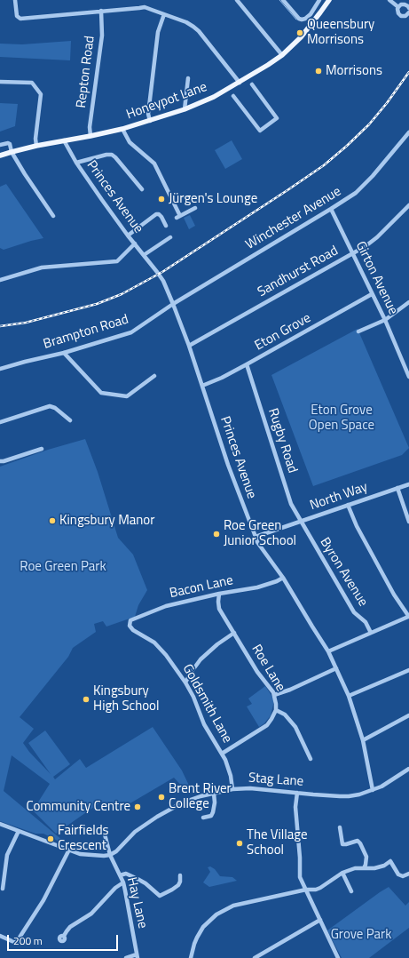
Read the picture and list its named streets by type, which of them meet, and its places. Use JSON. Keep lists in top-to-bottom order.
{
  "streets": {
    "main road": ["Honeypot Lane"],
    "street": [
      "Repton Road",
      "Princes Avenue",
      "Winchester Avenue",
      "Sandhurst Road",
      "Girton Avenue",
      "Brampton Road",
      "Eton Grove",
      "Rugby Road",
      "North Way",
      "Byron Avenue",
      "Bacon Lane",
      "Roe Lane",
      "Goldsmith Lane",
      "Stag Lane",
      "Hay Lane"
    ]
  },
  "crossings": [
    ["Repton Road", "Honeypot Lane"],
    ["Honeypot Lane", "Princes Avenue"],
    ["Princes Avenue", "Winchester Avenue"],
    ["Princes Avenue", "Sandhurst Road"],
    ["Princes Avenue", "Brampton Road"],
    ["Princes Avenue", "Eton Grove"],
    ["Princes Avenue", "North Way"],
    ["Princes Avenue", "Bacon Lane"],
    ["Princes Avenue", "Stag Lane"],
    ["Winchester Avenue", "Girton Avenue"],
    ["Winchester Avenue", "Brampton Road"],
    ["Sandhurst Road", "Girton Avenue"],
    ["Girton Avenue", "Eton Grove"],
    ["Eton Grove", "Rugby Road"],
    ["Rugby Road", "North Way"],
    ["Rugby Road", "Byron Avenue"],
    ["North Way", "Byron Avenue"],
    ["Bacon Lane", "Roe Lane"],
    ["Bacon Lane", "Goldsmith Lane"],
    ["Roe Lane", "Goldsmith Lane"],
    ["Goldsmith Lane", "Stag Lane"],
    ["Stag Lane", "Hay Lane"]
  ],
  "parks": ["Eton Grove Open Space", "Roe Green Park", "Grove Park"],
  "places": [
    "Queensbury Morrisons",
    "Morrisons",
    "Jürgen's Lounge",
    "Kingsbury Manor",
    "Roe Green Junior School",
    "Kingsbury High School",
    "Brent River College",
    "Community Centre",
    "Fairfields Crescent",
    "The Village School"
  ],
  "scale_bar": "200 m"
}
